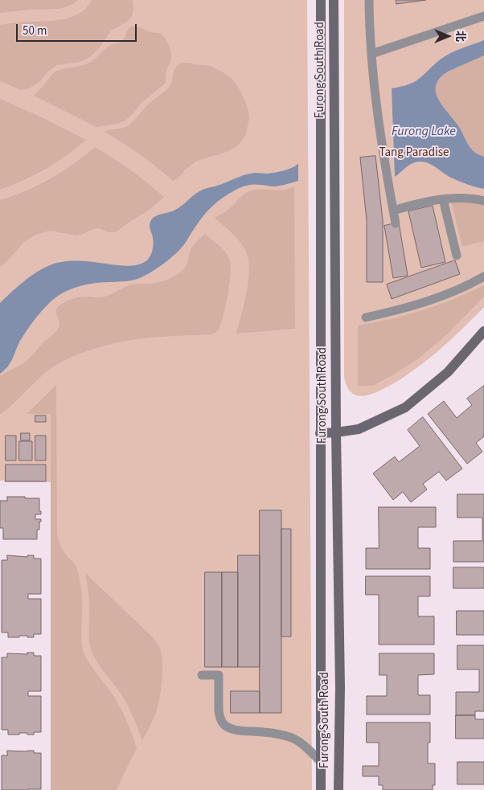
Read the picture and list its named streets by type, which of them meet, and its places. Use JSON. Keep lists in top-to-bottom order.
{
  "streets": {
    "main road": ["Furong South Road"]
  },
  "water": ["Furong Lake"],
  "parks": ["Tang Paradise"],
  "scale_bar": "50 m",
  "north": "right"
}
